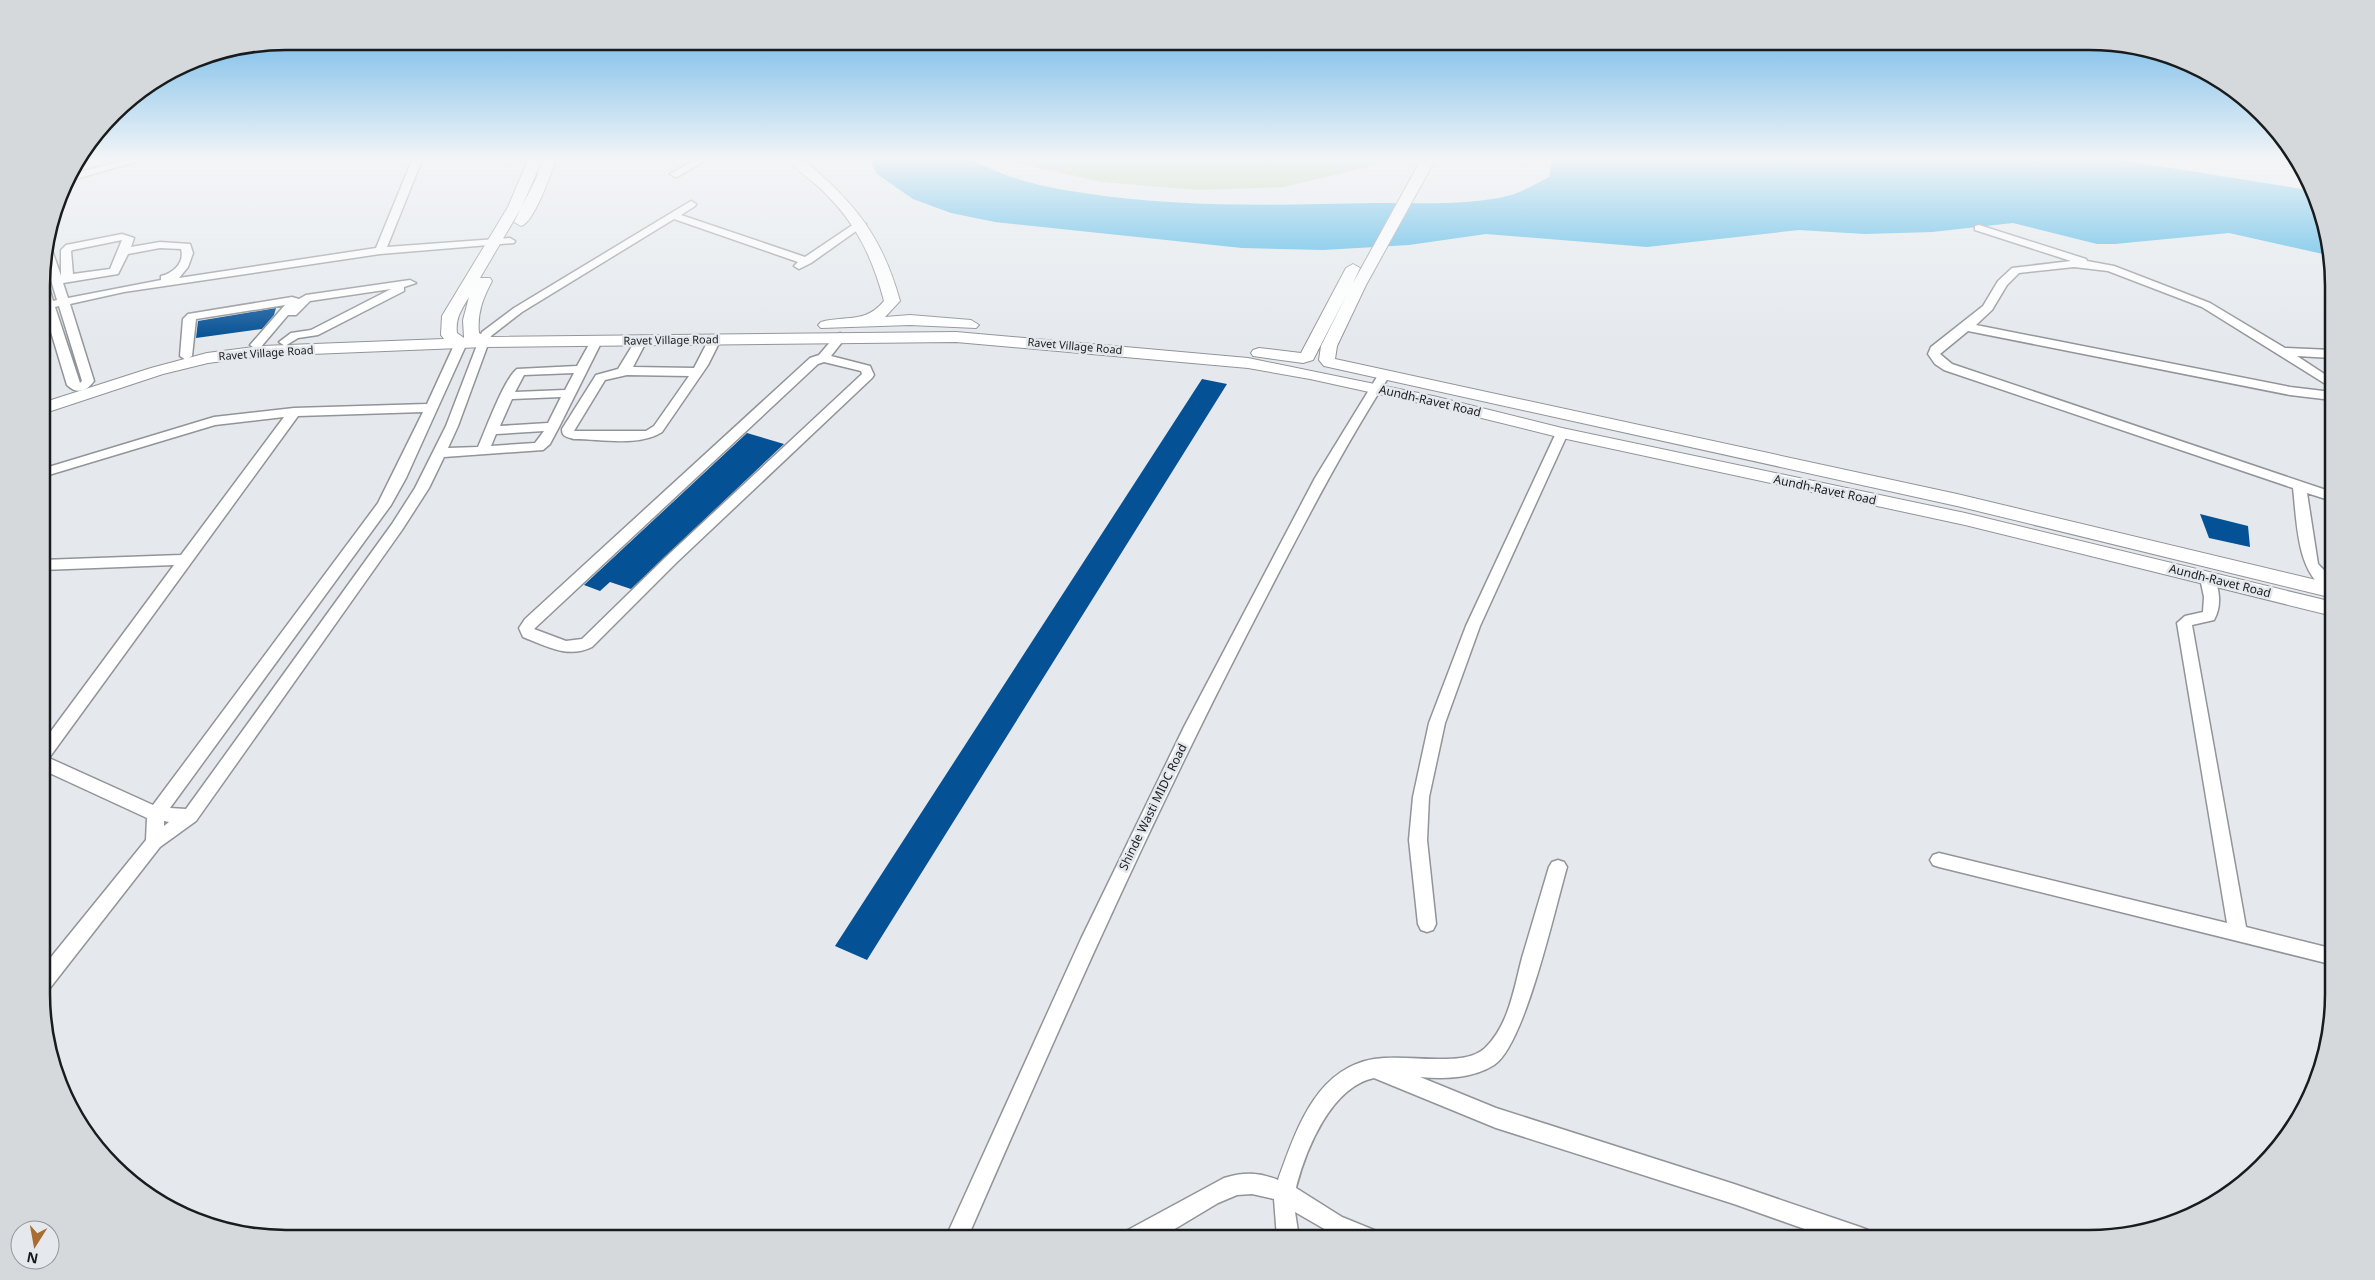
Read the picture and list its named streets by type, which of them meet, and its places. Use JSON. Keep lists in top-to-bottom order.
{
  "streets": {
    "main road": ["Ravet Village Road", "Aundh-Ravet Road"],
    "street": ["Shinde Wasti MIDC Road"]
  },
  "crossings": [
    ["Ravet Village Road", "Aundh-Ravet Road"],
    ["Aundh-Ravet Road", "Shinde Wasti MIDC Road"]
  ],
  "north": "bottom"
}
